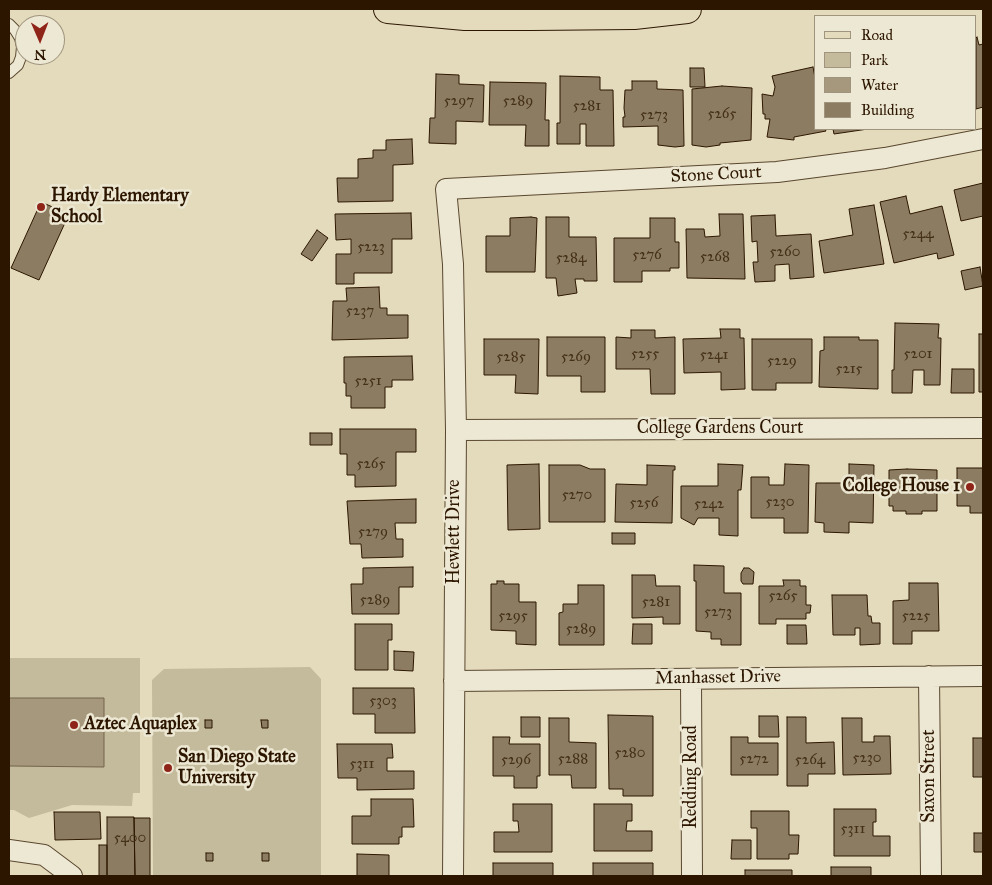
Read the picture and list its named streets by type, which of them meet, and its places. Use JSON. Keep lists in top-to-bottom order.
{
  "streets": {
    "street": [
      "Stone Court",
      "College Gardens Court",
      "Hewlett Drive",
      "Manhasset Drive",
      "Saxon Street",
      "Redding Road"
    ]
  },
  "crossings": [
    ["Stone Court", "Hewlett Drive"],
    ["College Gardens Court", "Hewlett Drive"],
    ["Hewlett Drive", "Manhasset Drive"],
    ["Manhasset Drive", "Saxon Street"],
    ["Manhasset Drive", "Redding Road"]
  ],
  "places": [
    "Hardy Elementary School",
    "College House 1",
    "Aztec Aquaplex",
    "San Diego State University"
  ],
  "house_numbers": [
    "5297",
    "5289",
    "5281",
    "5265",
    "5273",
    "5244",
    "5223",
    "5260",
    "5276",
    "5268",
    "5284",
    "5237",
    "5255",
    "5201",
    "5241",
    "5285",
    "5269",
    "5229",
    "5215",
    "5251",
    "5265",
    "5270",
    "5230",
    "5256",
    "5242",
    "5279",
    "5265",
    "5289",
    "5281",
    "5273",
    "5295",
    "5225",
    "5289",
    "5303",
    "5280",
    "5230",
    "5288",
    "5272",
    "5296",
    "5264",
    "5311",
    "5311",
    "5400"
  ],
  "legend": [
    "Road",
    "Park",
    "Water",
    "Building"
  ],
  "north": "bottom"
}
